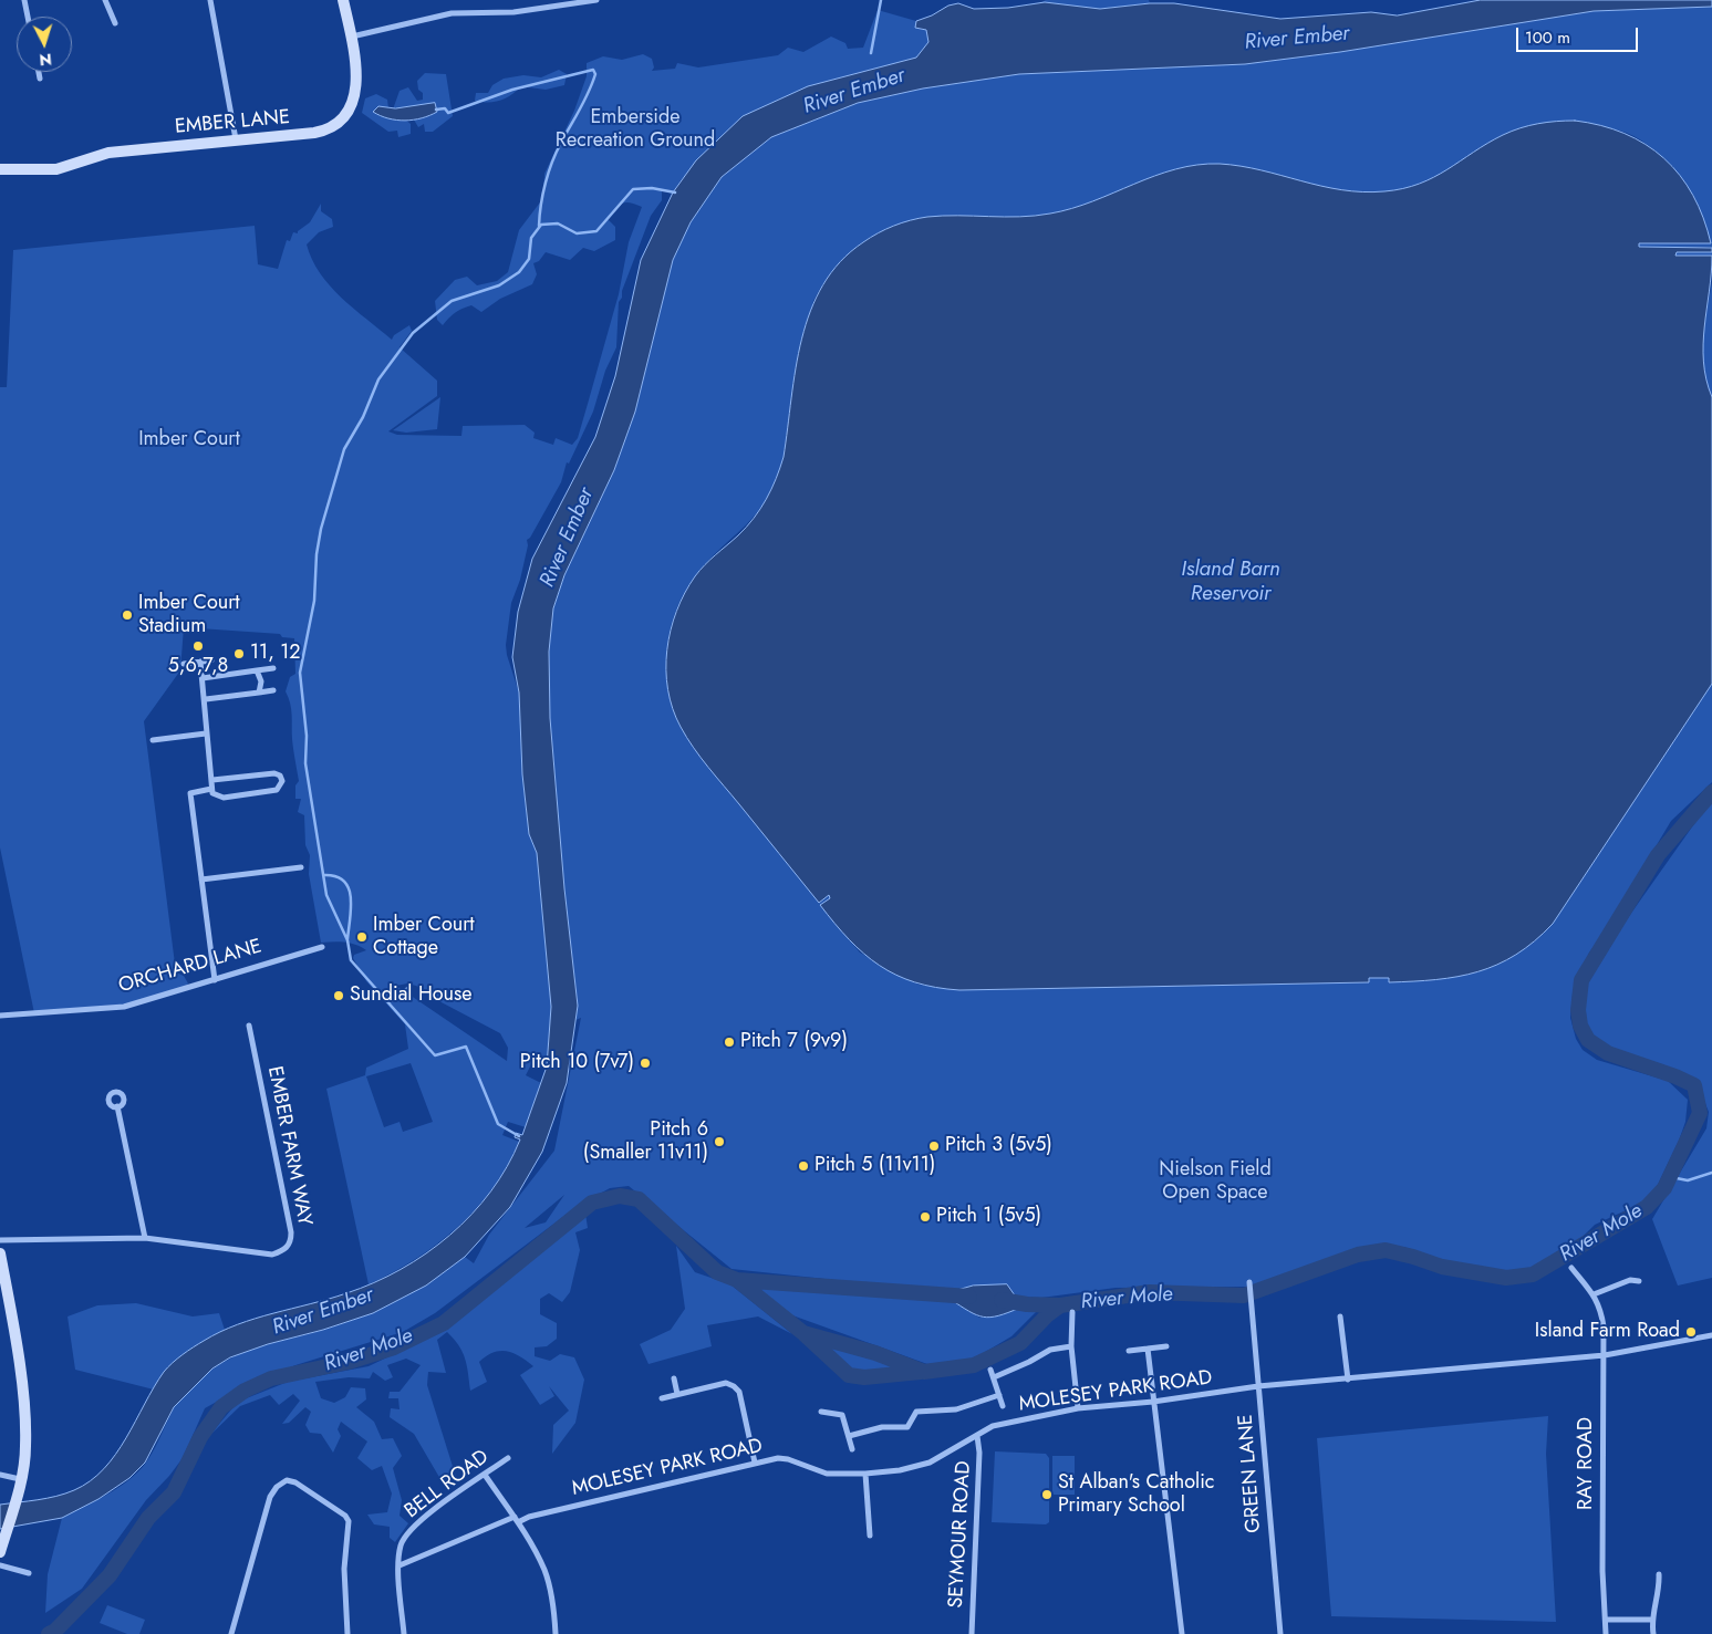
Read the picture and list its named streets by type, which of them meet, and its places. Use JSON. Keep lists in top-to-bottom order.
{
  "streets": {
    "main road": ["EMBER LANE"],
    "street": [
      "ORCHARD LANE",
      "EMBER FARM WAY",
      "MOLESEY PARK ROAD",
      "RAY ROAD",
      "GREEN LANE",
      "BELL ROAD",
      "SEYMOUR ROAD"
    ]
  },
  "crossings": [
    ["MOLESEY PARK ROAD", "RAY ROAD"],
    ["MOLESEY PARK ROAD", "GREEN LANE"],
    ["MOLESEY PARK ROAD", "BELL ROAD"],
    ["MOLESEY PARK ROAD", "SEYMOUR ROAD"]
  ],
  "water": ["River Ember", "Island Barn Reservoir", "River Mole"],
  "parks": ["Emberside Recreation Ground", "Imber Court", "Nielson Field Open Space"],
  "places": [
    "Imber Court Stadium",
    "5,6,7,8",
    "11, 12",
    "Imber Court Cottage",
    "Sundial House",
    "Pitch 7 (9v9)",
    "Pitch 10 (7v7)",
    "Pitch 6 (Smaller 11v11)",
    "Pitch 3 (5v5)",
    "Pitch 5 (11v11)",
    "Pitch 1 (5v5)",
    "Island Farm Road",
    "St Alban's Catholic Primary School"
  ],
  "scale_bar": "100 m",
  "north": "bottom"
}
